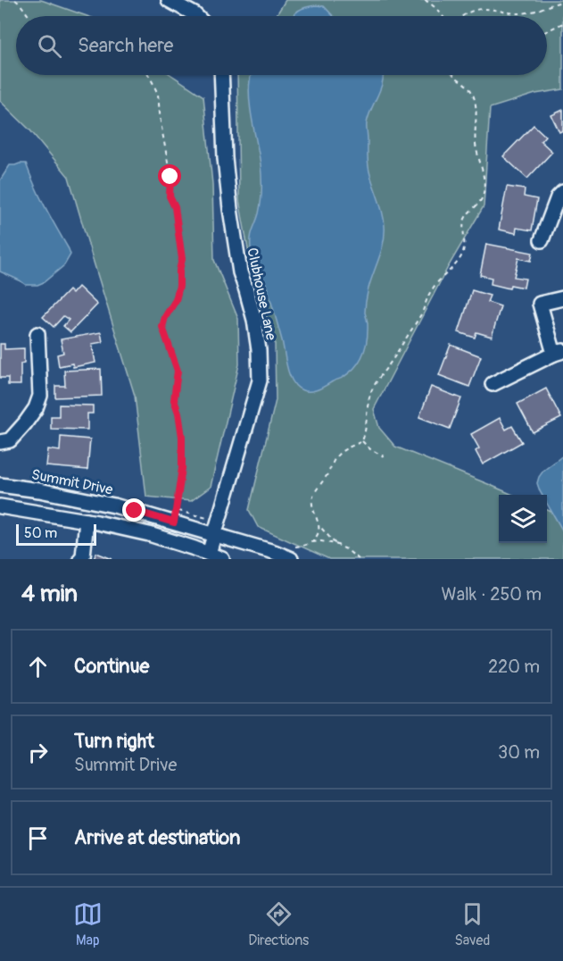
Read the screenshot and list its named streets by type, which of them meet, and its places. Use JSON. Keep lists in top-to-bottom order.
{
  "streets": {
    "street": ["Clubhouse Lane", "Summit Drive"]
  },
  "crossings": [
    ["Clubhouse Lane", "Summit Drive"]
  ],
  "scale_bar": "50 m",
  "page": {
    "search": "Search here",
    "scale": "50 m",
    "heading": ["4 min", "Walk · 250 m"],
    "list": [
      ["Continue", "220 m"],
      ["Turn right", "Summit Drive", "30 m"],
      "Arrive at destination"
    ],
    "nav": ["Map", "Directions", "Saved"]
  }
}
